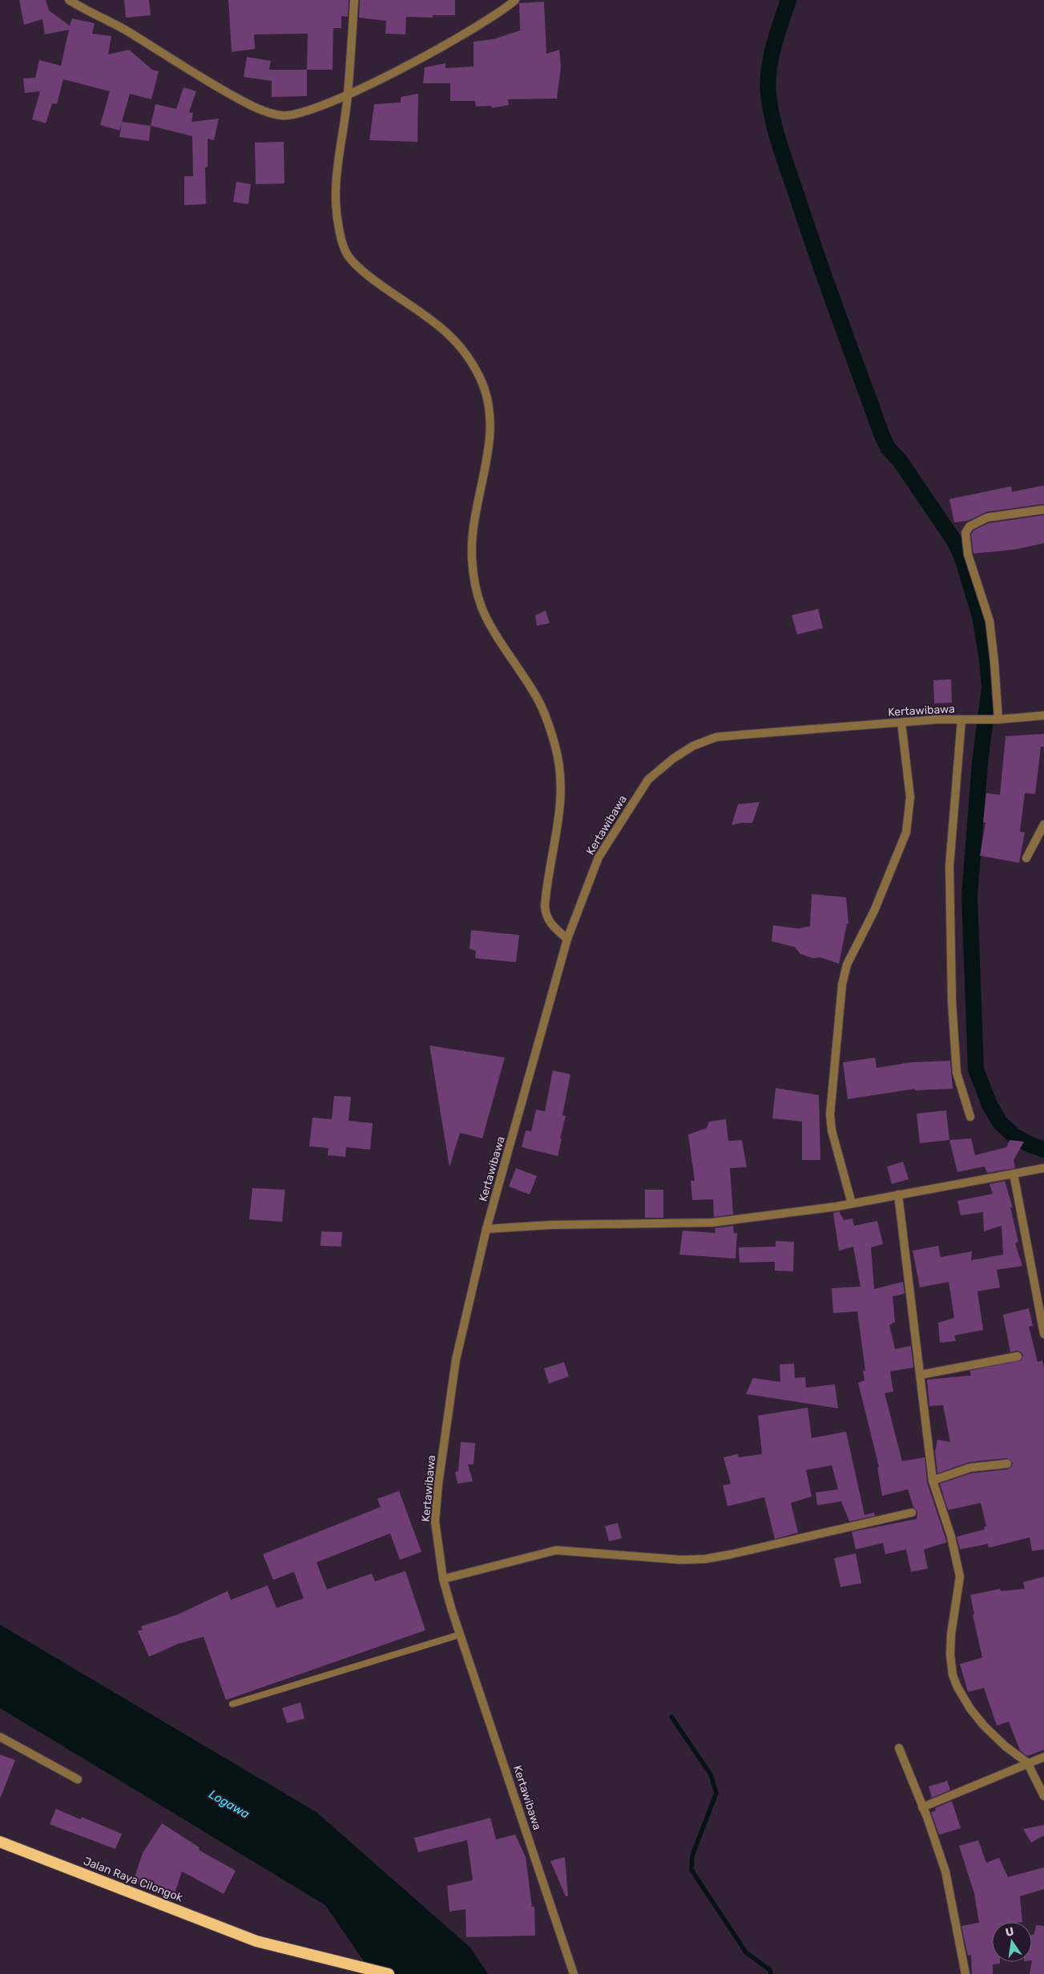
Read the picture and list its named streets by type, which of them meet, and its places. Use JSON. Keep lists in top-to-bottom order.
{
  "streets": {
    "highway": ["Jalan Raya Cilongok"],
    "street": ["Kertawibawa"]
  },
  "water": ["Logawa"],
  "north": "top"
}
